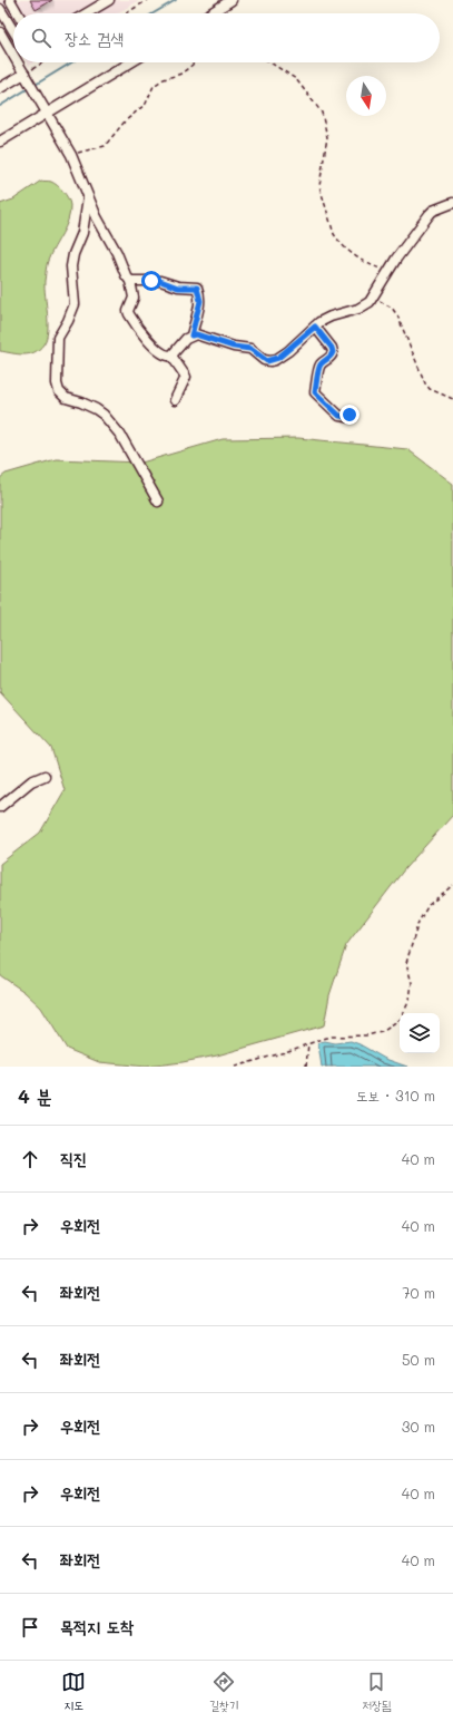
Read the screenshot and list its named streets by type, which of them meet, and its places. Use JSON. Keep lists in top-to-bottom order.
{
  "north": "bottom",
  "page": {
    "search": "장소 검색",
    "heading": ["4 분", "도보 · 310 m"],
    "list": [
      ["직진", "40 m"],
      ["우회전", "40 m"],
      ["좌회전", "70 m"],
      ["좌회전", "50 m"],
      ["우회전", "30 m"],
      ["우회전", "40 m"],
      ["좌회전", "40 m"],
      "목적지 도착"
    ],
    "nav": ["지도", "길찾기", "저장됨"]
  }
}
